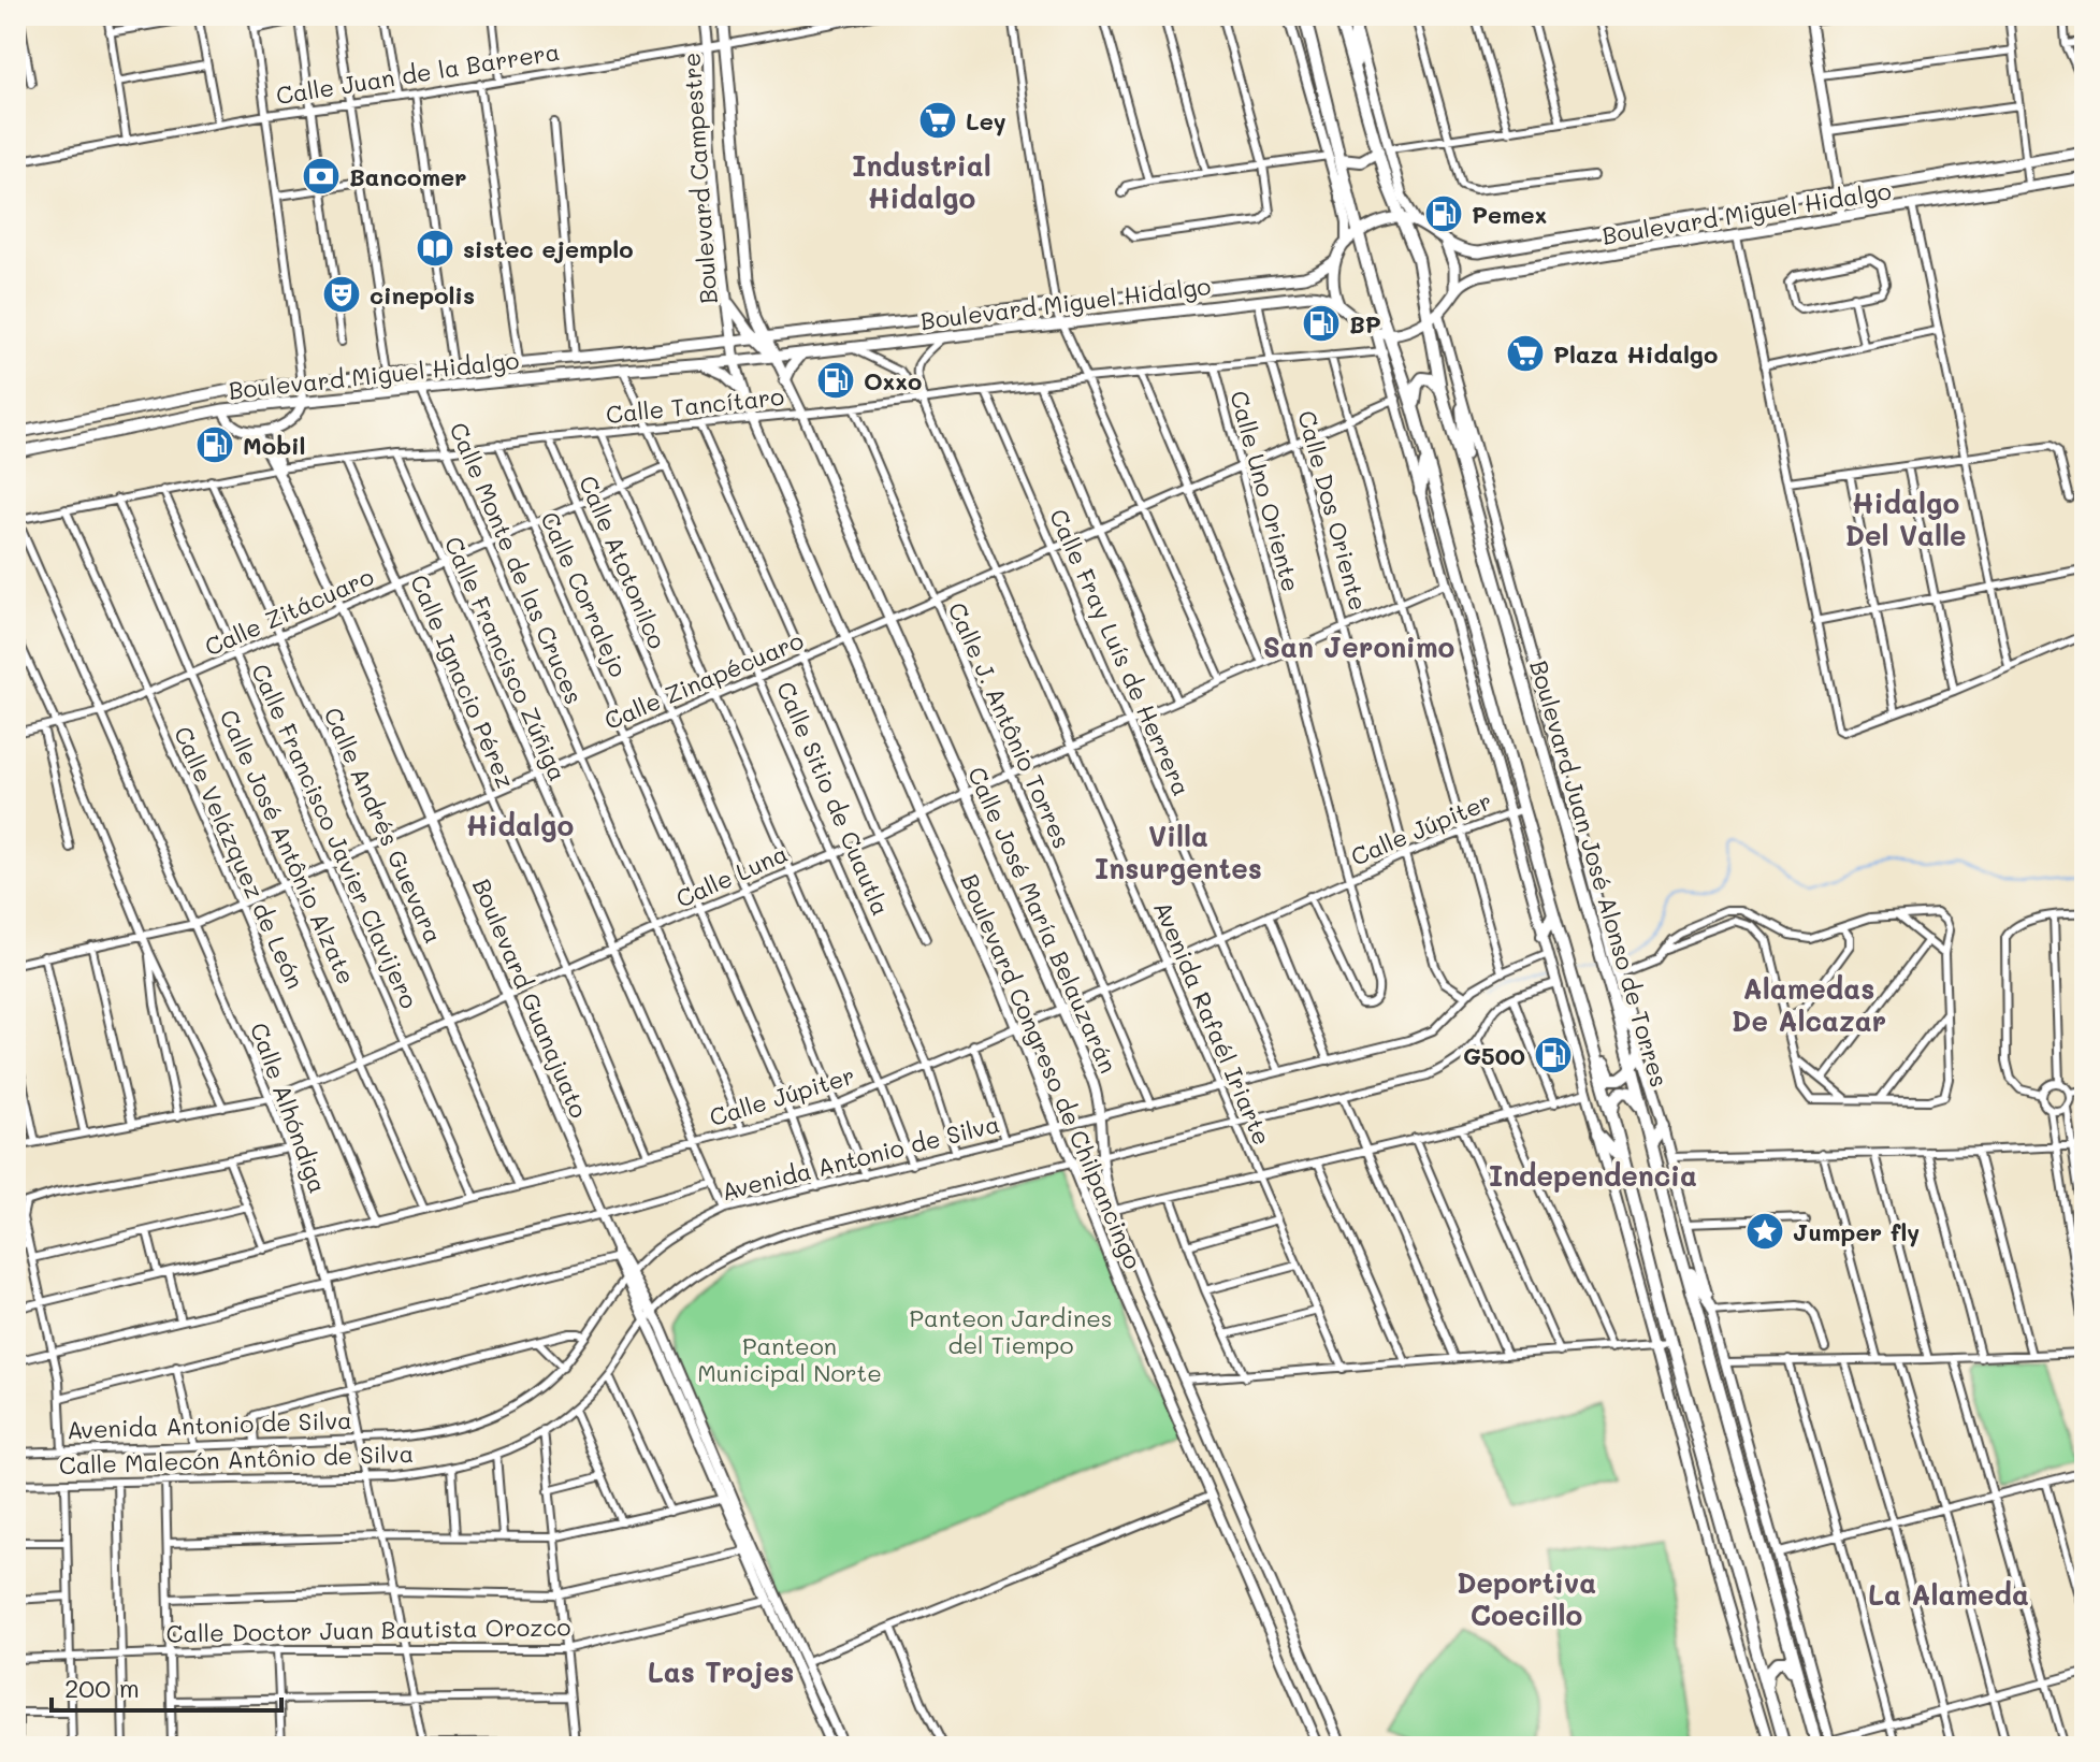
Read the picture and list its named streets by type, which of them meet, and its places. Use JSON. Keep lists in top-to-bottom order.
{
  "streets": {
    "main road": ["Boulevard Campestre", "Boulevard Miguel Hidalgo", "Boulevard Juan José Alonso de Torres"],
    "street": [
      "Calle Juan de la Barrera",
      "Calle Tancítaro",
      "Calle Uno Oriente",
      "Calle Dos Oriente",
      "Calle Atotonilco",
      "Calle Monte de las Cruces",
      "Calle Corralejo",
      "Calle Zitácuaro",
      "Calle Fray Luís de Herrera",
      "Calle Francisco Zúñiga",
      "Calle Zinapécuaro",
      "Calle Ignacio Pérez",
      "Calle J. Antônio Torres",
      "Calle Sitio de Cuautla",
      "Calle Andrés Guevara",
      "Calle Júpiter",
      "Calle Francisco Javier Clavijero",
      "Calle José Antônio Alzate",
      "Calle Velázquez de León",
      "Calle Luna",
      "Calle José María Belauzarán",
      "Boulevard Guanajuato",
      "Avenida Rafaél Iriarte",
      "Boulevard Congreso de Chilpancingo",
      "Calle Alhóndiga",
      "Avenida Antonio de Silva",
      "Calle Malecón Antônio de Silva",
      "Calle Doctor Juan Bautista Orozco"
    ]
  },
  "crossings": [
    ["Calle Juan de la Barrera", "Boulevard Campestre"],
    ["Boulevard Campestre", "Boulevard Miguel Hidalgo"],
    ["Boulevard Campestre", "Boulevard Congreso de Chilpancingo"],
    ["Boulevard Miguel Hidalgo", "Calle Dos Oriente"],
    ["Boulevard Miguel Hidalgo", "Calle Monte de las Cruces"],
    ["Boulevard Miguel Hidalgo", "Calle Sitio de Cuautla"],
    ["Boulevard Miguel Hidalgo", "Boulevard Juan José Alonso de Torres"],
    ["Boulevard Miguel Hidalgo", "Calle José María Belauzarán"],
    ["Boulevard Miguel Hidalgo", "Boulevard Guanajuato"],
    ["Boulevard Miguel Hidalgo", "Avenida Rafaél Iriarte"],
    ["Boulevard Miguel Hidalgo", "Boulevard Congreso de Chilpancingo"],
    ["Calle Tancítaro", "Calle Uno Oriente"],
    ["Calle Tancítaro", "Calle Dos Oriente"],
    ["Calle Tancítaro", "Calle Atotonilco"],
    ["Calle Tancítaro", "Calle Monte de las Cruces"],
    ["Calle Tancítaro", "Calle Corralejo"],
    ["Calle Tancítaro", "Calle Fray Luís de Herrera"],
    ["Calle Tancítaro", "Calle Francisco Zúñiga"],
    ["Calle Tancítaro", "Calle Ignacio Pérez"],
    ["Calle Tancítaro", "Calle J. Antônio Torres"],
    ["Calle Tancítaro", "Calle Sitio de Cuautla"],
    ["Calle Tancítaro", "Calle Andrés Guevara"],
    ["Calle Tancítaro", "Calle Francisco Javier Clavijero"],
    ["Calle Tancítaro", "Calle José Antônio Alzate"],
    ["Calle Tancítaro", "Calle Velázquez de León"],
    ["Calle Tancítaro", "Calle José María Belauzarán"],
    ["Calle Tancítaro", "Boulevard Guanajuato"],
    ["Calle Tancítaro", "Avenida Rafaél Iriarte"],
    ["Calle Tancítaro", "Boulevard Congreso de Chilpancingo"],
    ["Calle Tancítaro", "Calle Alhóndiga"],
    ["Calle Uno Oriente", "Calle Zinapécuaro"],
    ["Calle Uno Oriente", "Calle Júpiter"],
    ["Calle Uno Oriente", "Calle Luna"],
    ["Calle Dos Oriente", "Calle Zinapécuaro"],
    ["Calle Dos Oriente", "Calle Júpiter"],
    ["Calle Dos Oriente", "Calle Luna"],
    ["Calle Dos Oriente", "Avenida Antonio de Silva"],
    ["Calle Atotonilco", "Calle Zitácuaro"],
    ["Calle Atotonilco", "Calle Zinapécuaro"],
    ["Calle Atotonilco", "Calle Júpiter"],
    ["Calle Atotonilco", "Calle Luna"],
    ["Calle Atotonilco", "Avenida Antonio de Silva"],
    ["Calle Monte de las Cruces", "Calle Zitácuaro"],
    ["Calle Monte de las Cruces", "Calle Zinapécuaro"],
    ["Calle Monte de las Cruces", "Calle Júpiter"],
    ["Calle Monte de las Cruces", "Calle Luna"],
    ["Calle Corralejo", "Calle Zitácuaro"],
    ["Calle Corralejo", "Calle Zinapécuaro"],
    ["Calle Corralejo", "Calle Júpiter"],
    ["Calle Corralejo", "Calle Luna"],
    ["Calle Corralejo", "Avenida Antonio de Silva"],
    ["Calle Zitácuaro", "Calle Francisco Zúñiga"],
    ["Calle Zitácuaro", "Calle Ignacio Pérez"],
    ["Calle Zitácuaro", "Calle Sitio de Cuautla"],
    ["Calle Zitácuaro", "Calle Andrés Guevara"],
    ["Calle Zitácuaro", "Calle Francisco Javier Clavijero"],
    ["Calle Zitácuaro", "Calle José Antônio Alzate"],
    ["Calle Zitácuaro", "Calle Velázquez de León"],
    ["Calle Zitácuaro", "Boulevard Guanajuato"],
    ["Calle Zitácuaro", "Calle Alhóndiga"],
    ["Calle Fray Luís de Herrera", "Calle Zinapécuaro"],
    ["Calle Fray Luís de Herrera", "Calle Júpiter"],
    ["Calle Fray Luís de Herrera", "Calle Luna"],
    ["Calle Fray Luís de Herrera", "Avenida Antonio de Silva"],
    ["Calle Francisco Zúñiga", "Calle Zinapécuaro"],
    ["Calle Francisco Zúñiga", "Calle Júpiter"],
    ["Calle Francisco Zúñiga", "Calle Luna"],
    ["Calle Francisco Zúñiga", "Avenida Antonio de Silva"],
    ["Calle Zinapécuaro", "Calle Ignacio Pérez"],
    ["Calle Zinapécuaro", "Calle J. Antônio Torres"],
    ["Calle Zinapécuaro", "Calle Sitio de Cuautla"],
    ["Calle Zinapécuaro", "Calle Andrés Guevara"],
    ["Calle Zinapécuaro", "Calle Francisco Javier Clavijero"],
    ["Calle Zinapécuaro", "Calle José Antônio Alzate"],
    ["Calle Zinapécuaro", "Calle Velázquez de León"],
    ["Calle Zinapécuaro", "Calle José María Belauzarán"],
    ["Calle Zinapécuaro", "Boulevard Guanajuato"],
    ["Calle Zinapécuaro", "Avenida Rafaél Iriarte"],
    ["Calle Zinapécuaro", "Boulevard Congreso de Chilpancingo"],
    ["Calle Zinapécuaro", "Calle Alhóndiga"],
    ["Calle Ignacio Pérez", "Calle Júpiter"],
    ["Calle Ignacio Pérez", "Calle Luna"],
    ["Calle J. Antônio Torres", "Calle Júpiter"],
    ["Calle J. Antônio Torres", "Calle Luna"],
    ["Calle J. Antônio Torres", "Avenida Antonio de Silva"],
    ["Calle Sitio de Cuautla", "Calle Júpiter"],
    ["Calle Sitio de Cuautla", "Calle Luna"],
    ["Calle Sitio de Cuautla", "Avenida Antonio de Silva"],
    ["Calle Andrés Guevara", "Calle Júpiter"],
    ["Calle Andrés Guevara", "Calle Luna"],
    ["Calle Júpiter", "Calle Francisco Javier Clavijero"],
    ["Calle Júpiter", "Calle José Antônio Alzate"],
    ["Calle Júpiter", "Calle Velázquez de León"],
    ["Calle Júpiter", "Calle José María Belauzarán"],
    ["Calle Júpiter", "Boulevard Guanajuato"],
    ["Calle Júpiter", "Avenida Rafaél Iriarte"],
    ["Calle Júpiter", "Boulevard Congreso de Chilpancingo"],
    ["Calle Júpiter", "Calle Alhóndiga"],
    ["Calle Francisco Javier Clavijero", "Calle Luna"],
    ["Calle José Antônio Alzate", "Calle Luna"],
    ["Calle Velázquez de León", "Calle Luna"],
    ["Calle Luna", "Calle José María Belauzarán"],
    ["Calle Luna", "Boulevard Guanajuato"],
    ["Calle Luna", "Avenida Rafaél Iriarte"],
    ["Calle Luna", "Boulevard Congreso de Chilpancingo"],
    ["Calle Luna", "Calle Alhóndiga"],
    ["Calle José María Belauzarán", "Avenida Antonio de Silva"],
    ["Calle José María Belauzarán", "Calle Malecón Antônio de Silva"],
    ["Boulevard Guanajuato", "Avenida Antonio de Silva"],
    ["Boulevard Guanajuato", "Calle Malecón Antônio de Silva"],
    ["Boulevard Guanajuato", "Calle Doctor Juan Bautista Orozco"],
    ["Avenida Rafaél Iriarte", "Avenida Antonio de Silva"],
    ["Avenida Rafaél Iriarte", "Calle Malecón Antônio de Silva"],
    ["Boulevard Congreso de Chilpancingo", "Avenida Antonio de Silva"],
    ["Boulevard Congreso de Chilpancingo", "Calle Malecón Antônio de Silva"],
    ["Calle Alhóndiga", "Avenida Antonio de Silva"],
    ["Calle Alhóndiga", "Calle Malecón Antônio de Silva"],
    ["Calle Alhóndiga", "Calle Doctor Juan Bautista Orozco"]
  ],
  "districts": [
    "Industrial Hidalgo",
    "Hidalgo Del Valle",
    "San Jeronimo",
    "Hidalgo",
    "Villa Insurgentes",
    "Alamedas De Alcazar",
    "Independencia",
    "Deportiva Coecillo",
    "La Alameda",
    "Las Trojes"
  ],
  "parks": ["Panteon Jardines del Tiempo", "Panteon Municipal Norte"],
  "places": {
    "supermarket": ["Ley", "Plaza Hidalgo"],
    "bank": ["Bancomer"],
    "fuel station": [
      "Pemex",
      "BP",
      "Oxxo",
      "Mobil",
      "G500"
    ],
    "library": ["sistec ejemplo"],
    "theatre": ["cinepolis"],
    "place": ["Jumper fly"]
  },
  "scale_bar": "200 m"
}
